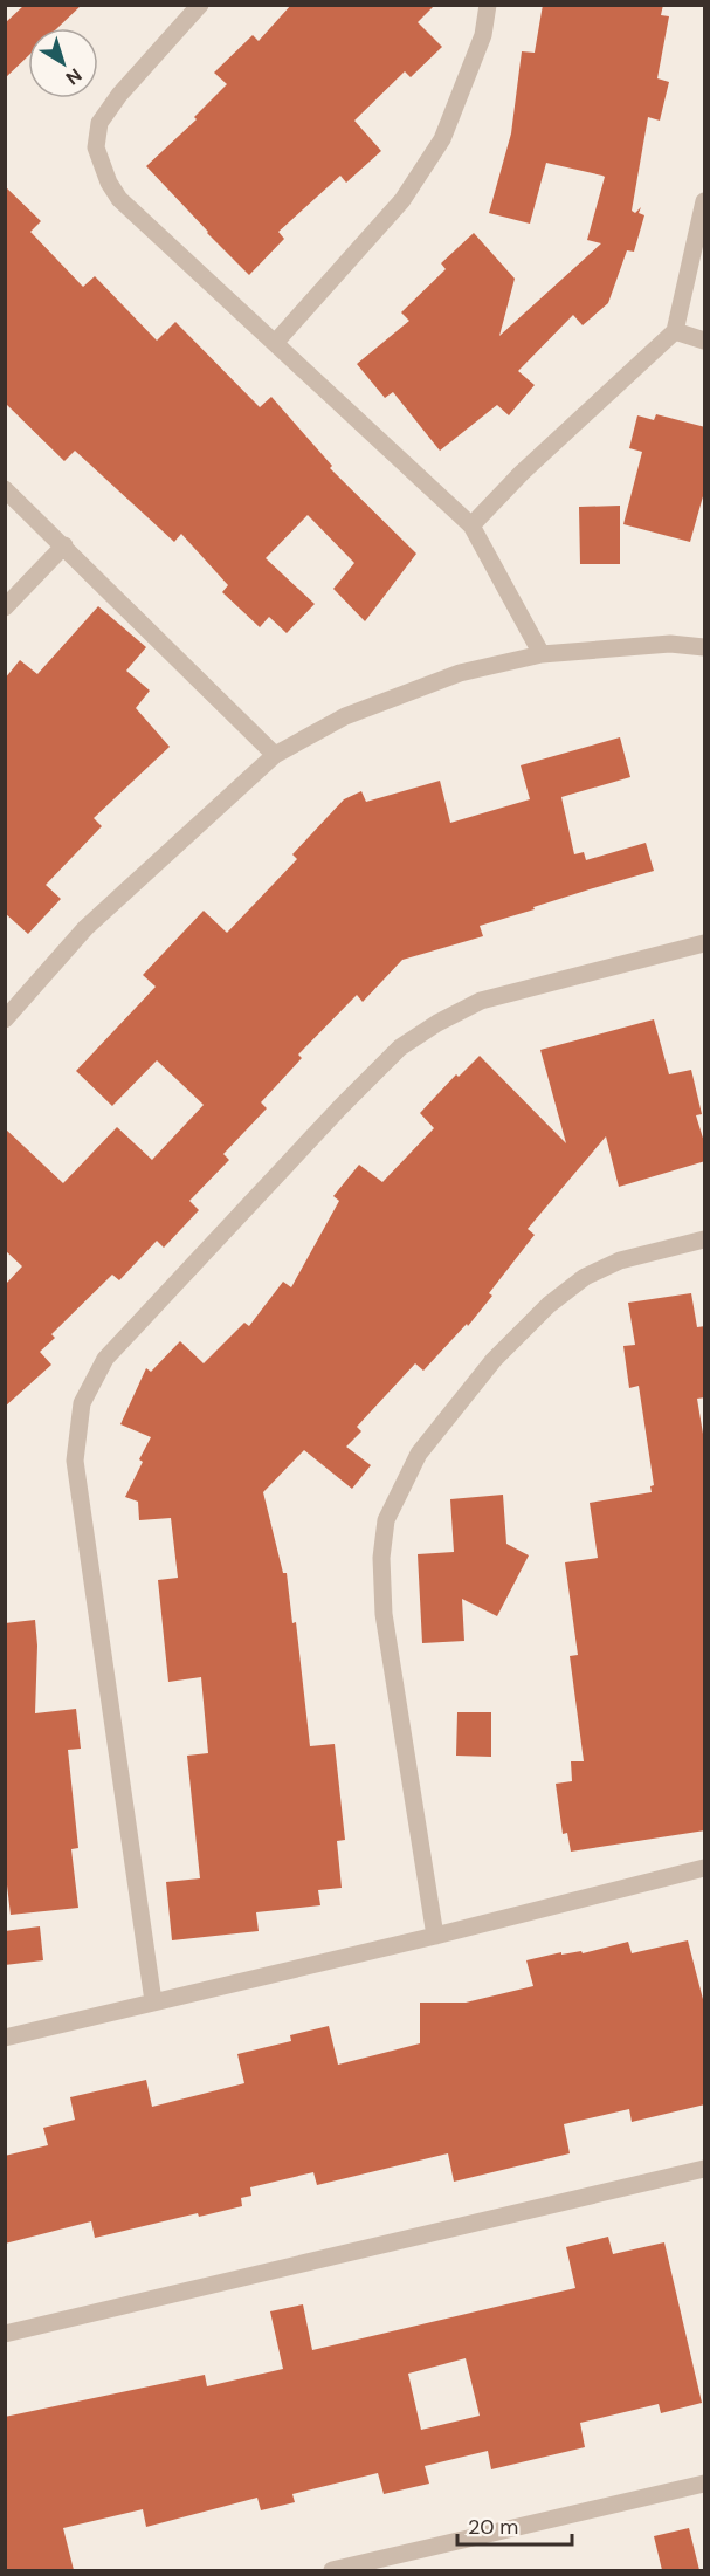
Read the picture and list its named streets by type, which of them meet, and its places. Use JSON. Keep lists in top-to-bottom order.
{
  "scale_bar": "20 m",
  "north": "bottom right"
}
